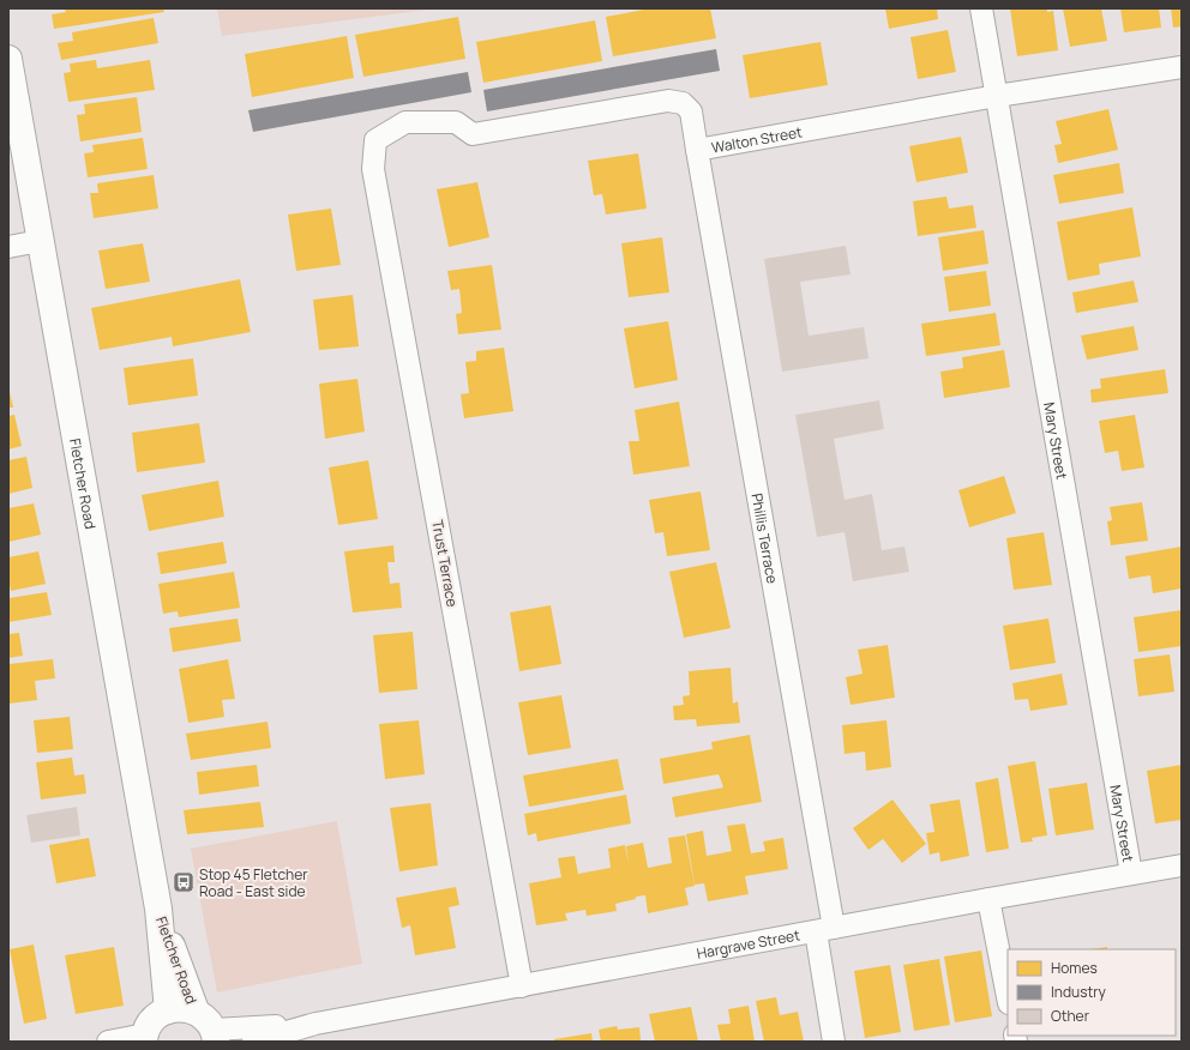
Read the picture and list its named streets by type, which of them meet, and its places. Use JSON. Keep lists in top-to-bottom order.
{
  "streets": {
    "street": [
      "Walton Street",
      "Mary Street",
      "Fletcher Road",
      "Phillis Terrace",
      "Trust Terrace",
      "Hargrave Street"
    ]
  },
  "crossings": [
    ["Walton Street", "Mary Street"],
    ["Walton Street", "Phillis Terrace"],
    ["Walton Street", "Trust Terrace"],
    ["Mary Street", "Hargrave Street"],
    ["Phillis Terrace", "Hargrave Street"],
    ["Trust Terrace", "Hargrave Street"]
  ],
  "places": {
    "bus stop": ["Stop 45 Fletcher Road - East side"]
  },
  "legend": ["Homes", "Industry", "Other"]
}
